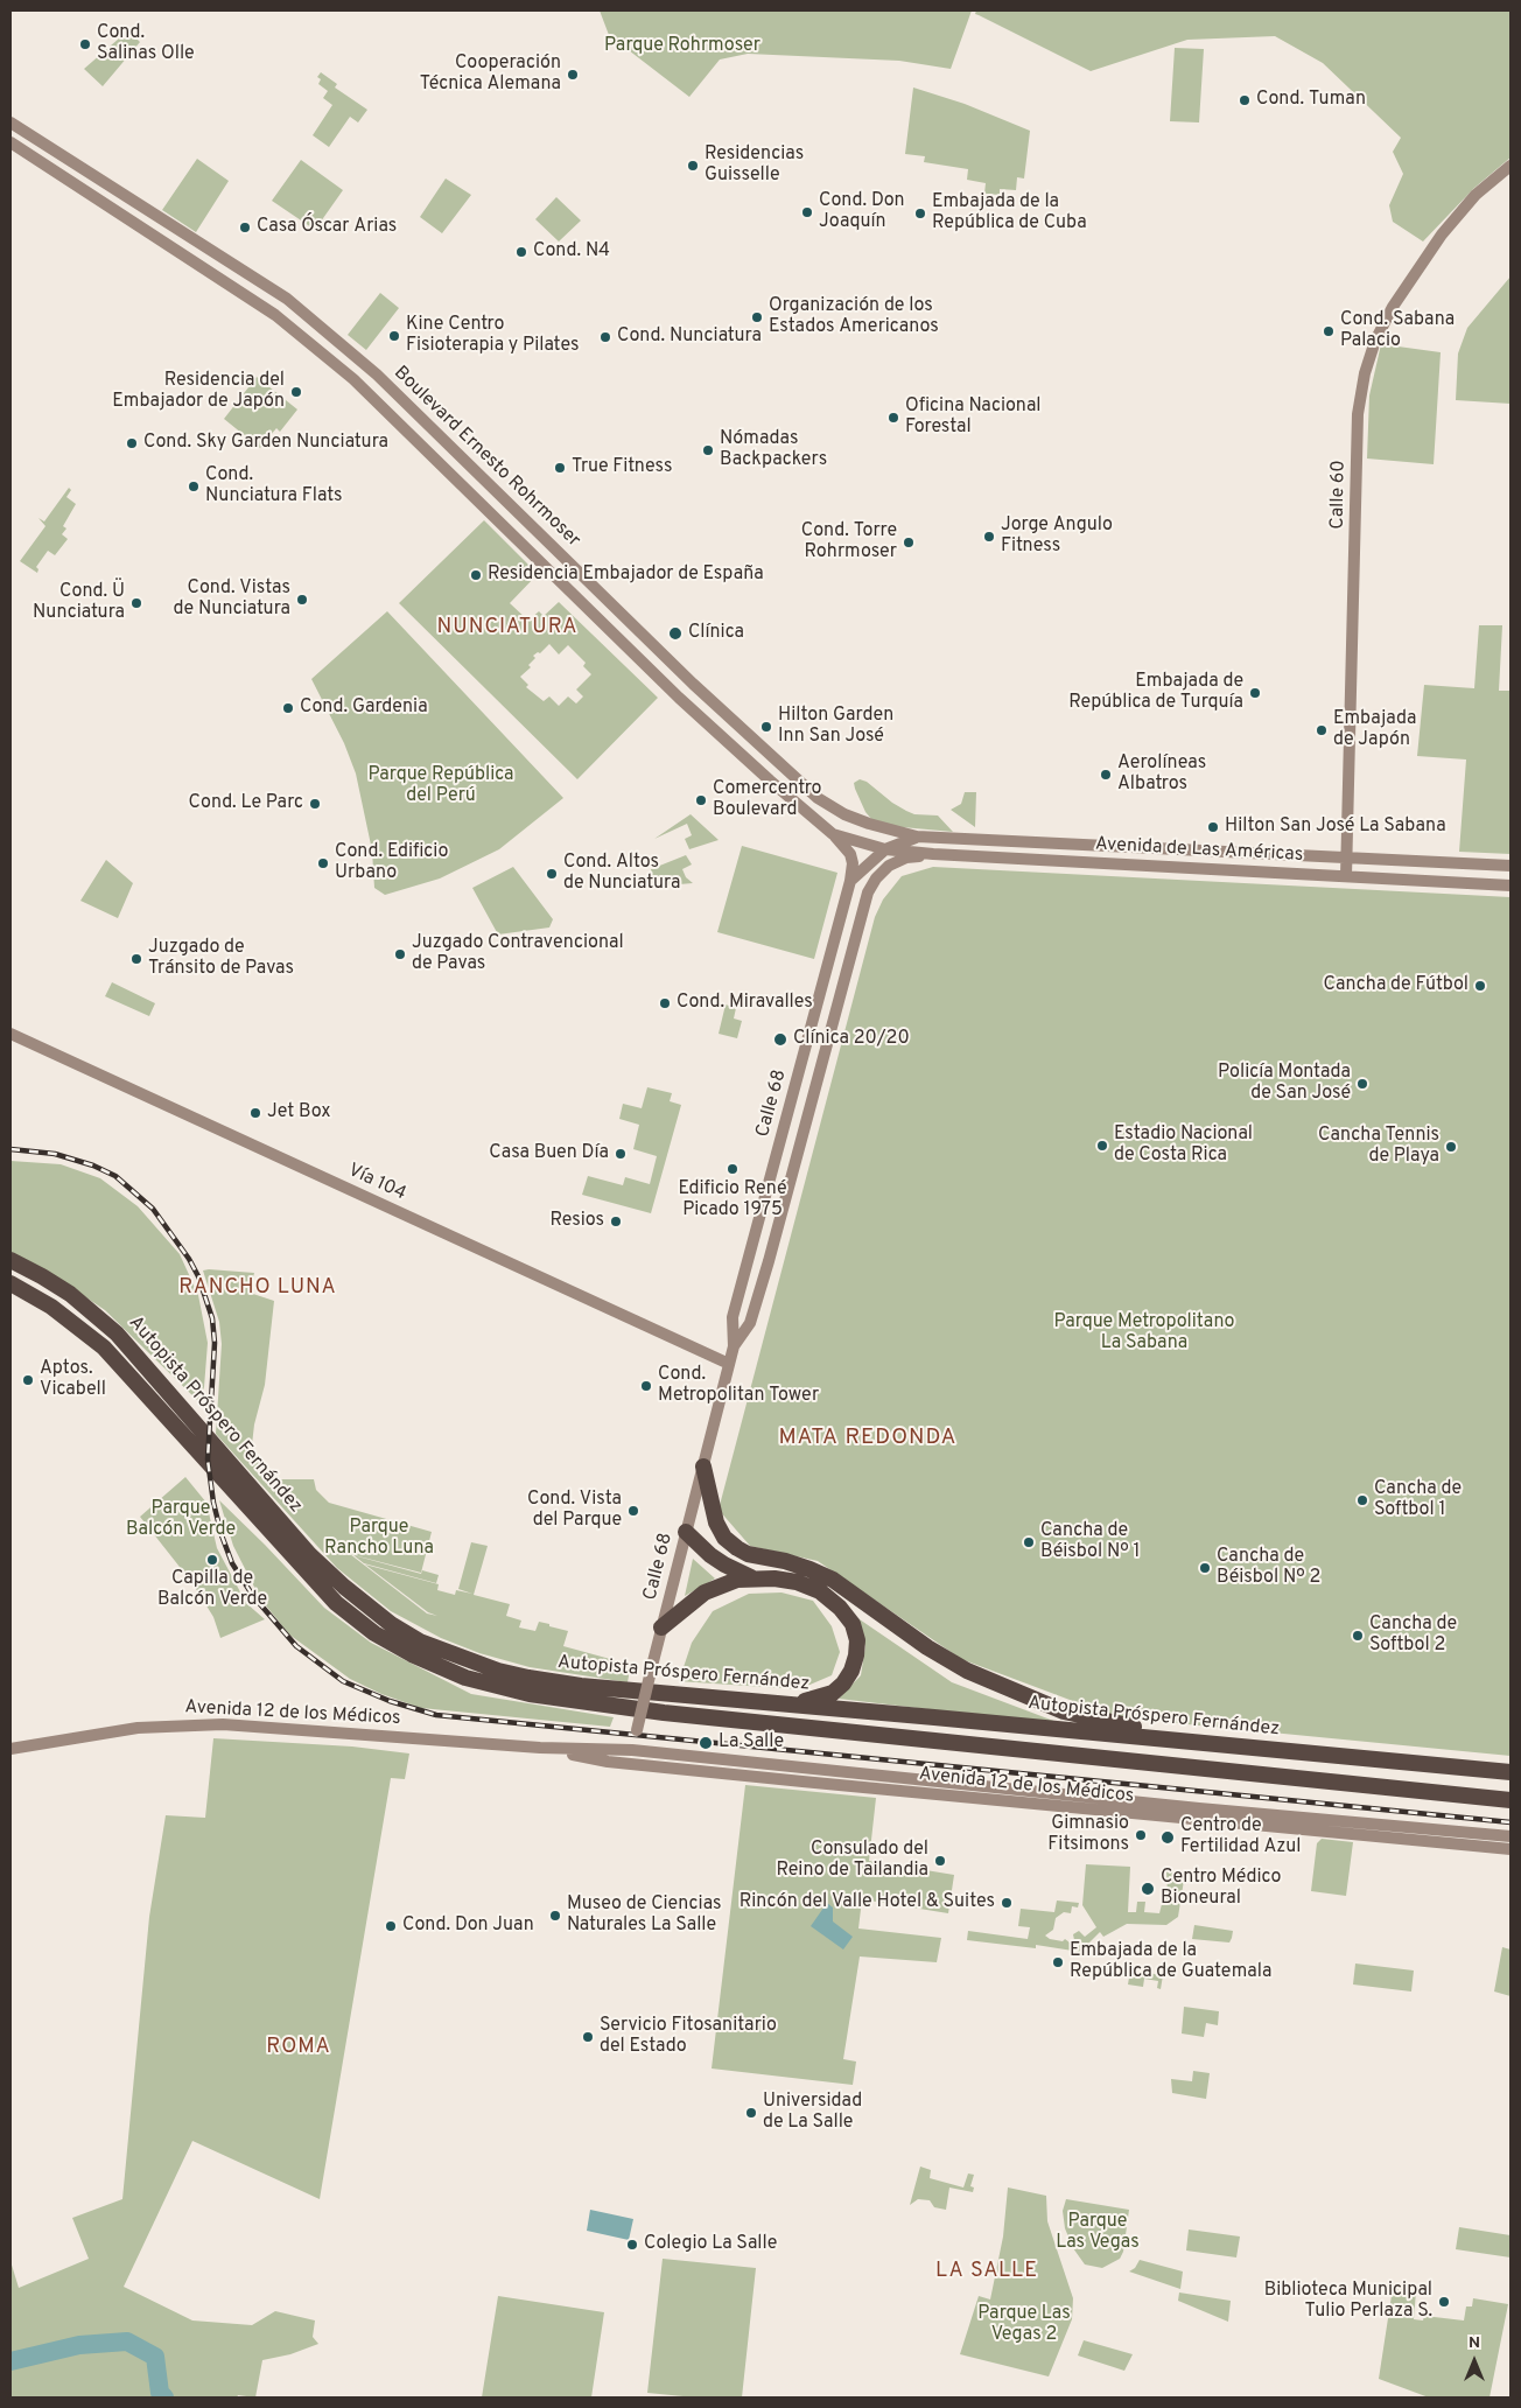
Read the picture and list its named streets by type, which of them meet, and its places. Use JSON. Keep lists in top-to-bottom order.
{
  "streets": {
    "highway": ["Autopista Próspero Fernández"],
    "main road": [
      "Boulevard Ernesto Rohrmoser",
      "Calle 60",
      "Avenida de Las Américas",
      "Calle 68",
      "Vía 104",
      "Avenida 12 de los Médicos"
    ]
  },
  "crossings": [
    ["Boulevard Ernesto Rohrmoser", "Avenida de Las Américas"],
    ["Boulevard Ernesto Rohrmoser", "Calle 68"],
    ["Calle 60", "Avenida de Las Américas"],
    ["Avenida de Las Américas", "Calle 68"],
    ["Calle 68", "Vía 104"],
    ["Calle 68", "Avenida 12 de los Médicos"]
  ],
  "districts": [
    "NUNCIATURA",
    "RANCHO LUNA",
    "MATA REDONDA",
    "ROMA",
    "LA SALLE"
  ],
  "parks": [
    "Parque Rohrmoser",
    "Parque República del Perú",
    "Parque Metropolitano La Sabana",
    "Parque Balcón Verde",
    "Parque Rancho Luna",
    "Parque Las Vegas",
    "Parque Las Vegas 2"
  ],
  "places": [
    "Cond. Salinas Olle",
    "Cooperación Técnica Alemana",
    "Cond. Tuman",
    "Residencias Guisselle",
    "Cond. Don Joaquín",
    "Embajada de la República de Cuba",
    "Casa Óscar Arias",
    "Cond. N4",
    "Organización de los Estados Americanos",
    "Cond. Sabana Palacio",
    "Kine Centro Fisioterapia y Pilates",
    "Cond. Nunciatura",
    "Residencia del Embajador de Japón",
    "Oficina Nacional Forestal",
    "Cond. Sky Garden Nunciatura",
    "Nómadas Backpackers",
    "True Fitness",
    "Cond. Nunciatura Flats",
    "Jorge Angulo Fitness",
    "Cond. Torre Rohrmoser",
    "Residencia Embajador de España",
    "Cond. Vistas de Nunciatura",
    "Cond. Ü Nunciatura",
    "Clínica",
    "Embajada de República de Turquía",
    "Cond. Gardenia",
    "Hilton Garden Inn San José",
    "Embajada de Japón",
    "Aerolíneas Albatros",
    "Comercentro Boulevard",
    "Cond. Le Parc",
    "Hilton San José La Sabana",
    "Cond. Edificio Urbano",
    "Cond. Altos de Nunciatura",
    "Juzgado Contravencional de Pavas",
    "Juzgado de Tránsito de Pavas",
    "Cancha de Fútbol",
    "Cond. Miravalles",
    "Clínica 20/20",
    "Policía Montada de San José",
    "Jet Box",
    "Estadio Nacional de Costa Rica",
    "Cancha Tennis de Playa",
    "Casa Buen Día",
    "Edificio René Picado 1975",
    "Resios",
    "Aptos. Vicabell",
    "Cond. Metropolitan Tower",
    "Cancha de Softbol 1",
    "Cond. Vista del Parque",
    "Cancha de Béisbol Nº 1",
    "Capilla de Balcón Verde",
    "Cancha de Béisbol Nº 2",
    "Cancha de Softbol 2",
    "La Salle",
    "Gimnasio Fitsimons",
    "Centro de Fertilidad Azul",
    "Consulado del Reino de Tailandia",
    "Centro Médico Bioneural",
    "Rincón del Valle Hotel & Suites",
    "Museo de Ciencias Naturales La Salle",
    "Cond. Don Juan",
    "Embajada de la República de Guatemala",
    "Servicio Fitosanitario del Estado",
    "Universidad de La Salle",
    "Colegio La Salle",
    "Biblioteca Municipal Tulio Perlaza S."
  ],
  "north": "top"
}
